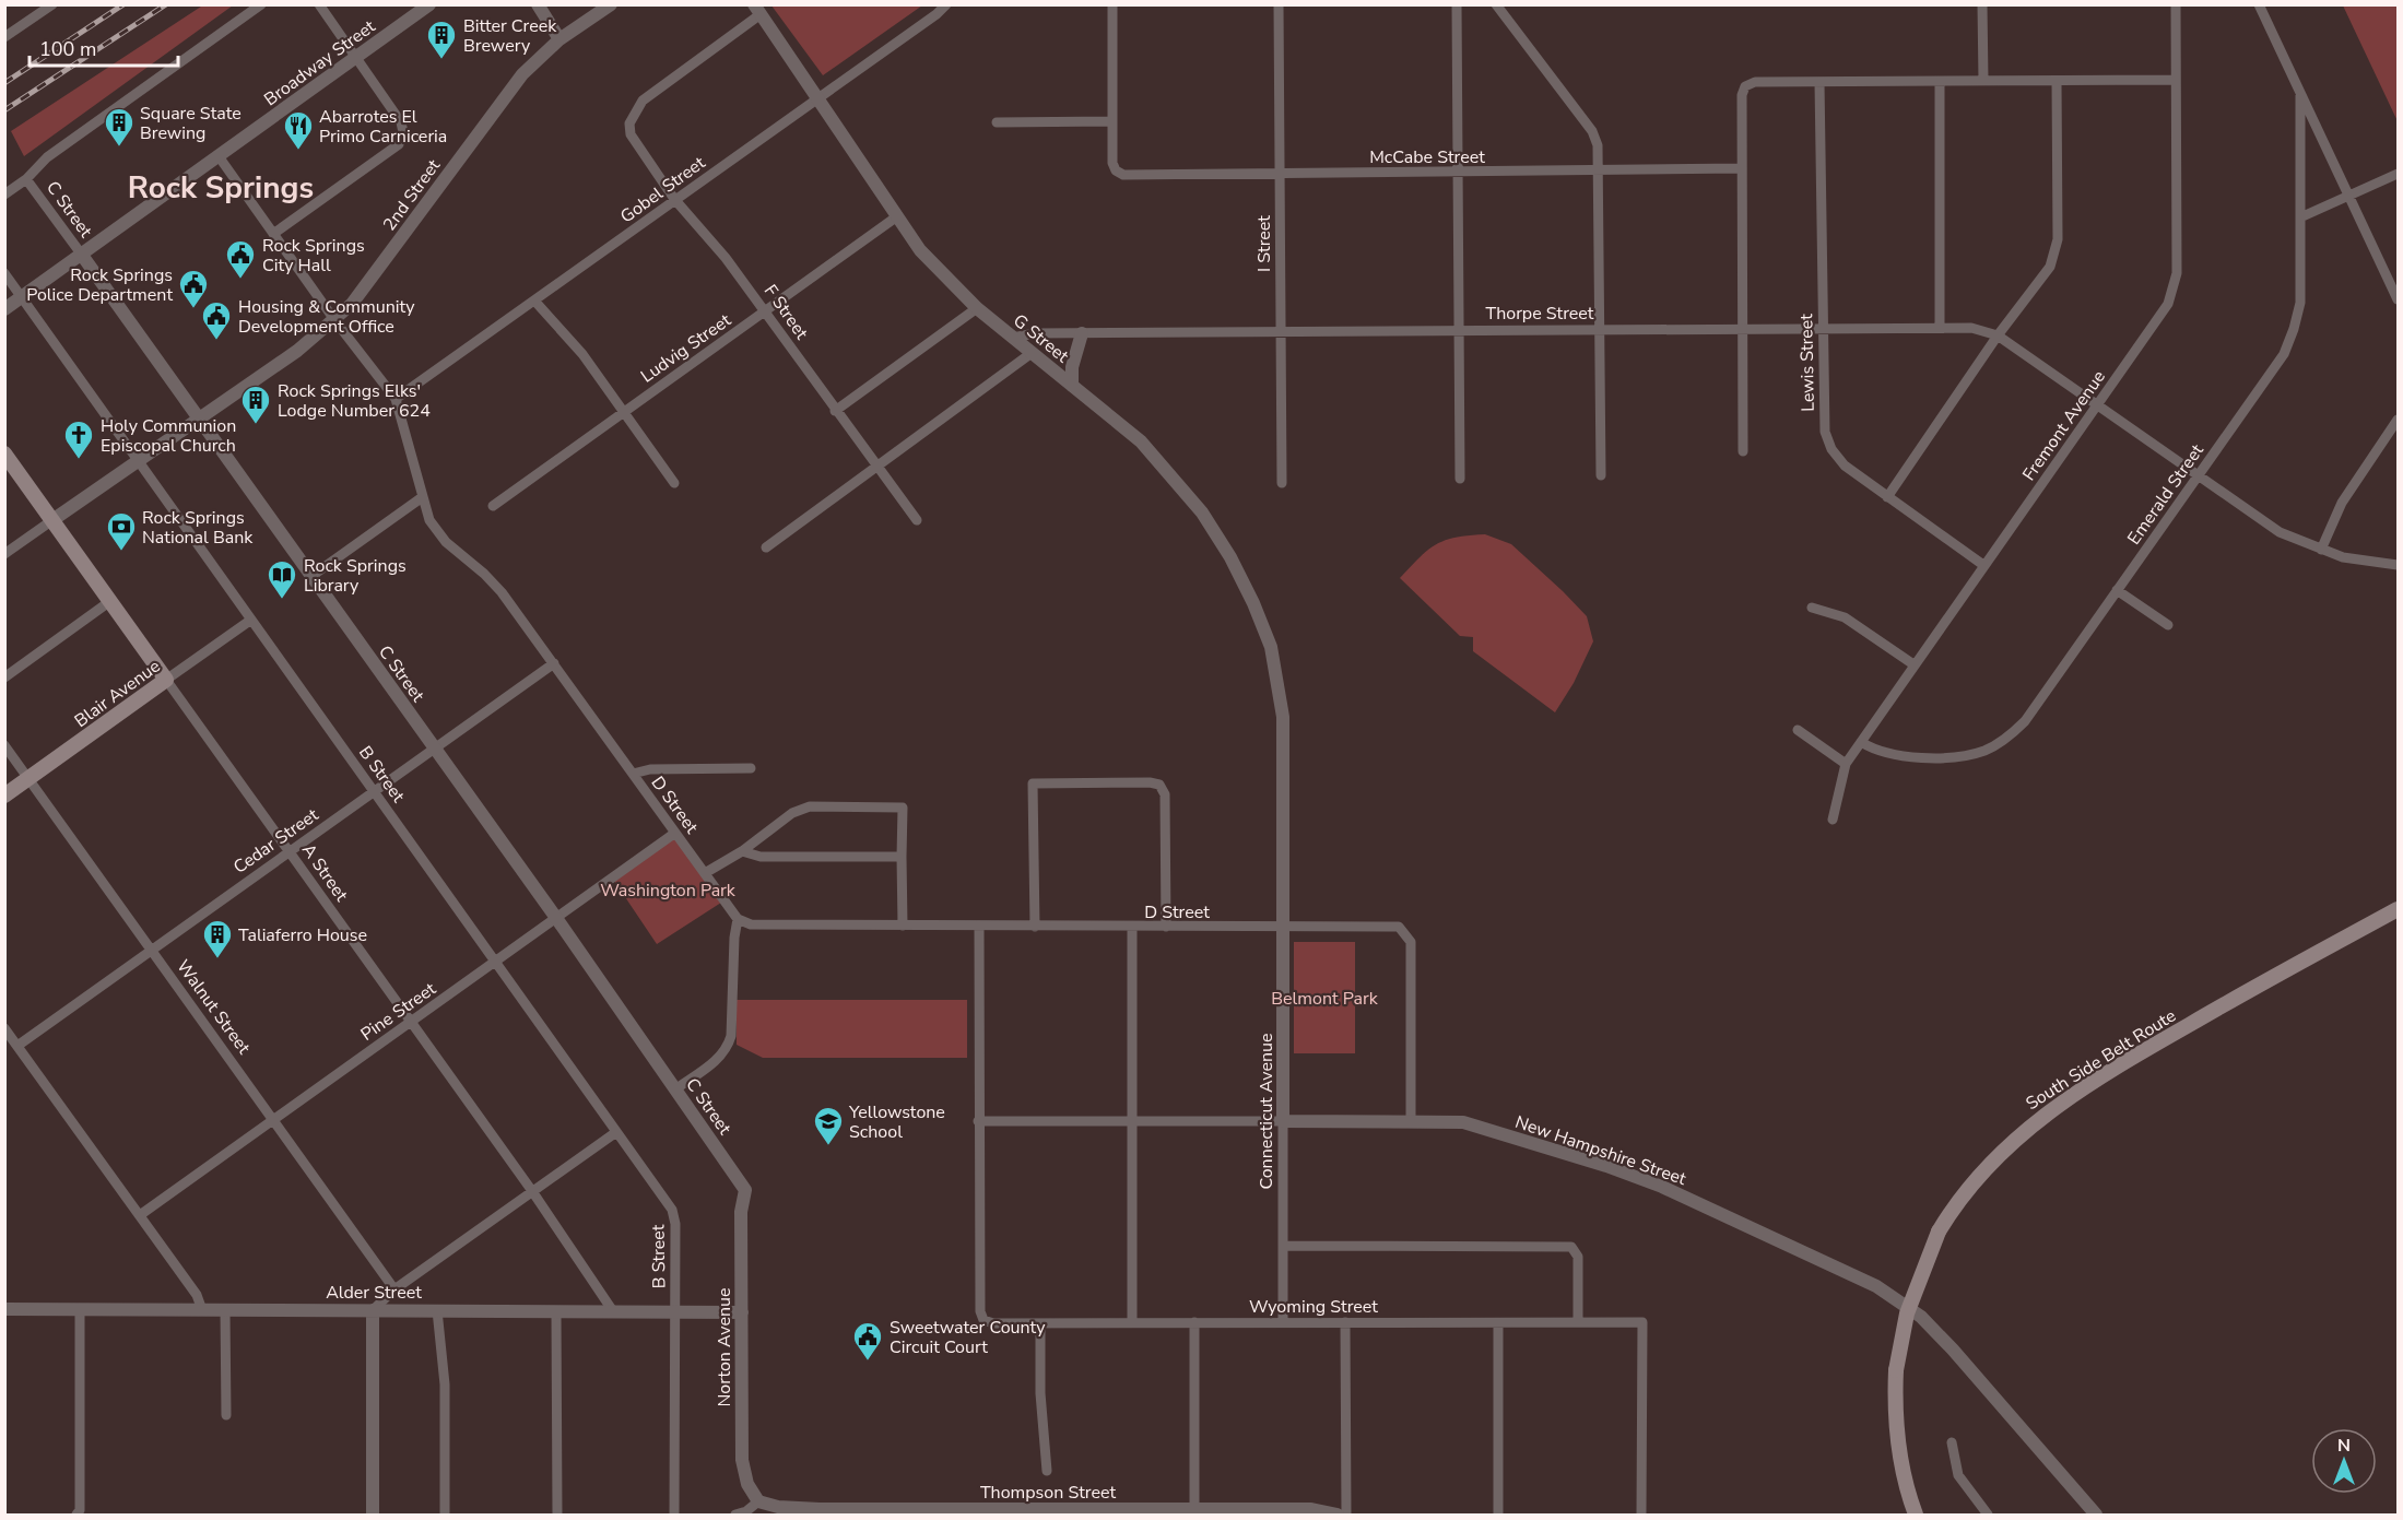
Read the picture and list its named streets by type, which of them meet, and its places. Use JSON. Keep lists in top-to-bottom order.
{
  "streets": {
    "main road": ["Blair Avenue", "A Street", "South Side Belt Route"],
    "street": [
      "Broadway Street",
      "McCabe Street",
      "Gobel Street",
      "2nd Street",
      "C Street",
      "I Street",
      "F Street",
      "Thorpe Street",
      "G Street",
      "Ludvig Street",
      "Lewis Street",
      "Fremont Avenue",
      "Emerald Street",
      "B Street",
      "D Street",
      "Cedar Street",
      "Walnut Street",
      "Pine Street",
      "Connecticut Avenue",
      "New Hampshire Street",
      "Alder Street",
      "Wyoming Street",
      "Norton Avenue",
      "Thompson Street"
    ]
  },
  "crossings": [
    ["Broadway Street", "C Street"],
    ["Broadway Street", "B Street"],
    ["Broadway Street", "D Street"],
    ["McCabe Street", "I Street"],
    ["Gobel Street", "F Street"],
    ["Gobel Street", "G Street"],
    ["Gobel Street", "D Street"],
    ["2nd Street", "C Street"],
    ["2nd Street", "B Street"],
    ["2nd Street", "D Street"],
    ["2nd Street", "A Street"],
    ["C Street", "Cedar Street"],
    ["C Street", "Pine Street"],
    ["C Street", "Norton Avenue"],
    ["I Street", "Thorpe Street"],
    ["F Street", "G Street"],
    ["F Street", "Ludvig Street"],
    ["Thorpe Street", "G Street"],
    ["Thorpe Street", "Lewis Street"],
    ["G Street", "Ludvig Street"],
    ["G Street", "Connecticut Avenue"],
    ["Lewis Street", "Fremont Avenue"],
    ["Fremont Avenue", "Emerald Street"],
    ["Blair Avenue", "B Street"],
    ["Blair Avenue", "A Street"],
    ["Blair Avenue", "Walnut Street"],
    ["B Street", "Cedar Street"],
    ["B Street", "Pine Street"],
    ["B Street", "Alder Street"],
    ["D Street", "Cedar Street"],
    ["D Street", "Pine Street"],
    ["D Street", "Connecticut Avenue"],
    ["D Street", "New Hampshire Street"],
    ["Cedar Street", "A Street"],
    ["Cedar Street", "Walnut Street"],
    ["A Street", "Pine Street"],
    ["A Street", "Alder Street"],
    ["Walnut Street", "Pine Street"],
    ["Connecticut Avenue", "New Hampshire Street"],
    ["Connecticut Avenue", "Wyoming Street"],
    ["New Hampshire Street", "Wyoming Street"],
    ["Alder Street", "Norton Avenue"],
    ["Norton Avenue", "Thompson Street"]
  ],
  "districts": ["Rock Springs"],
  "parks": ["Washington Park", "Belmont Park"],
  "places": {
    "building": [
      "Bitter Creek Brewery",
      "Square State Brewing",
      "Rock Springs Elks' Lodge Number 624",
      "Taliaferro House"
    ],
    "restaurant": ["Abarrotes El Primo Carniceria"],
    "public building": [
      "Rock Springs City Hall",
      "Rock Springs Police Department",
      "Housing & Community Development Office",
      "Sweetwater County Circuit Court"
    ],
    "church": ["Holy Communion Episcopal Church"],
    "bank": ["Rock Springs National Bank"],
    "library": ["Rock Springs Library"],
    "school or university": ["Yellowstone School"]
  },
  "scale_bar": "100 m",
  "north": "top"
}
